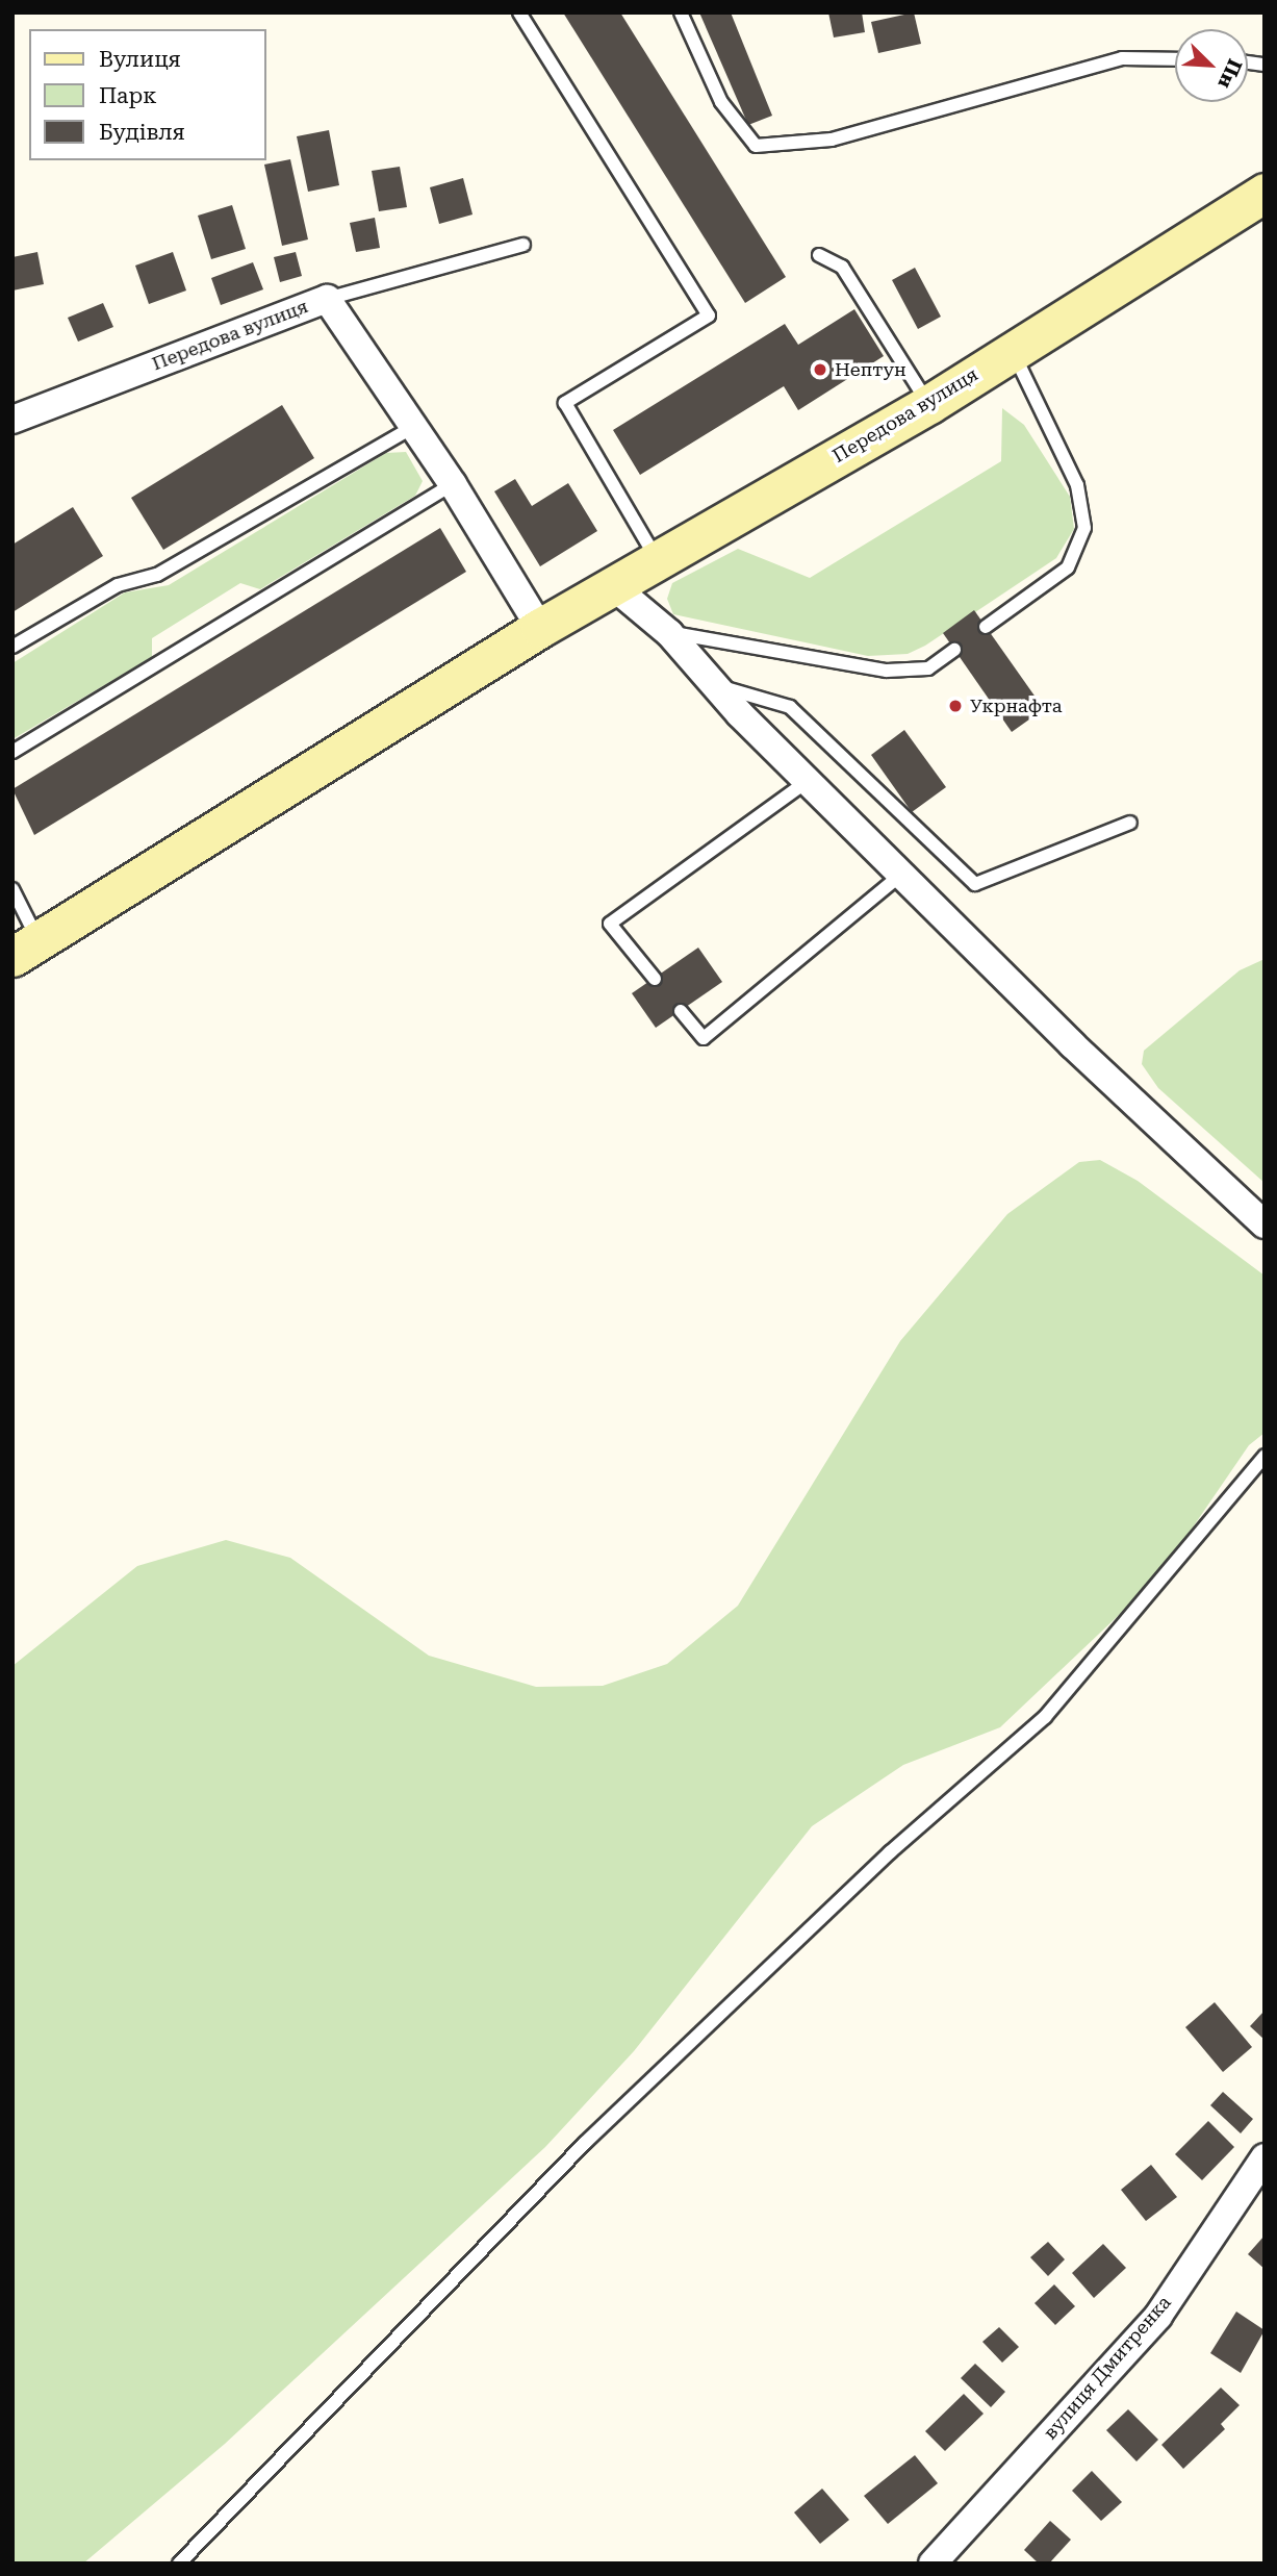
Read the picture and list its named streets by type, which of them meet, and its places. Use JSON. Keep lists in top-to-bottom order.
{
  "streets": {
    "street": ["Передова вулиця", "вулиця Дмитренка"]
  },
  "places": ["Нептун", "Укрнафта"],
  "legend": ["Вулиця", "Парк", "Будівля"],
  "north": "bottom right"
}
